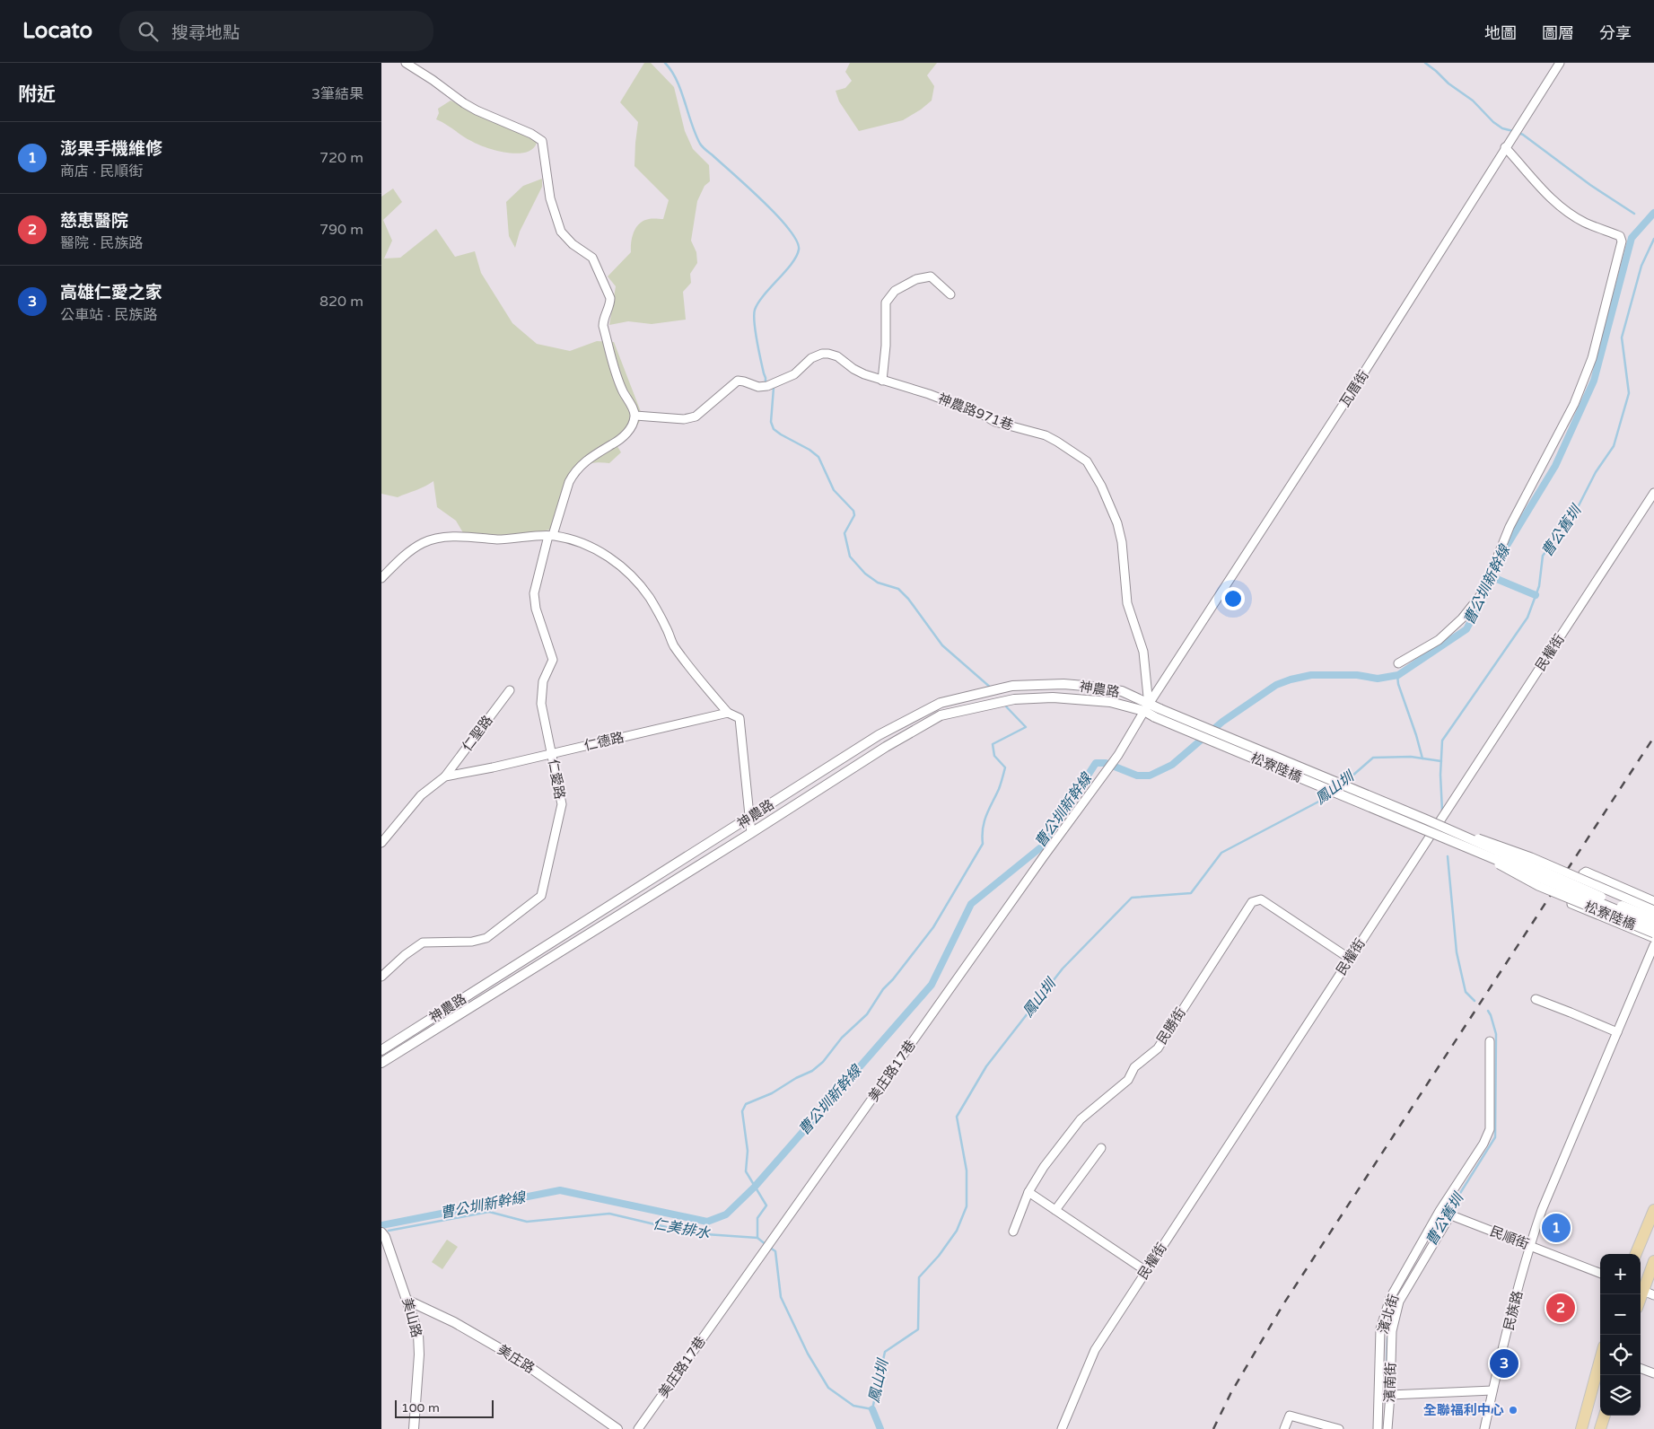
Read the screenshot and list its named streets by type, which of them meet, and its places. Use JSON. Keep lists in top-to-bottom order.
{
  "streets": {
    "street": [
      "瓦厝街",
      "神農路971巷",
      "民權街",
      "神農路",
      "仁聖路",
      "仁德路",
      "松寮陸橋",
      "仁愛路",
      "民勝街",
      "美庄路17巷",
      "民順街",
      "民族路",
      "濱北街",
      "美山路",
      "美庄路",
      "濱南街"
    ]
  },
  "crossings": [
    ["瓦厝街", "神農路971巷"],
    ["瓦厝街", "神農路"],
    ["瓦厝街", "美庄路17巷"],
    ["神農路971巷", "神農路"],
    ["神農路971巷", "仁愛路"],
    ["神農路971巷", "美庄路17巷"],
    ["民權街", "民勝街"],
    ["神農路", "松寮陸橋"],
    ["神農路", "美庄路17巷"],
    ["仁聖路", "仁德路"],
    ["仁德路", "仁愛路"],
    ["民順街", "民族路"],
    ["民順街", "濱北街"],
    ["民順街", "濱南街"],
    ["濱北街", "濱南街"],
    ["美山路", "美庄路"]
  ],
  "water": [
    "曹公舊圳",
    "曹公圳新幹線",
    "鳳山圳",
    "仁美排水"
  ],
  "places": ["全聯福利中心"],
  "scale_bar": "100 m",
  "page": {
    "header": "Locato",
    "search": "搜尋地點",
    "nav": ["地圖", "圖層", "分享"],
    "heading": ["附近", "3筆結果"],
    "list": [
      {
        "mark": "1",
        "name": "澎果手機維修",
        "note": "商店 · 民順街",
        "value": "720 m"
      },
      {
        "mark": "2",
        "name": "慈恵醫院",
        "note": "醫院 · 民族路",
        "value": "790 m"
      },
      {
        "mark": "3",
        "name": "高雄仁愛之家",
        "note": "公車站 · 民族路",
        "value": "820 m"
      }
    ],
    "pins": ["1", "2", "3"],
    "map_buttons": ["+", "−"],
    "scale": "100 m"
  }
}
